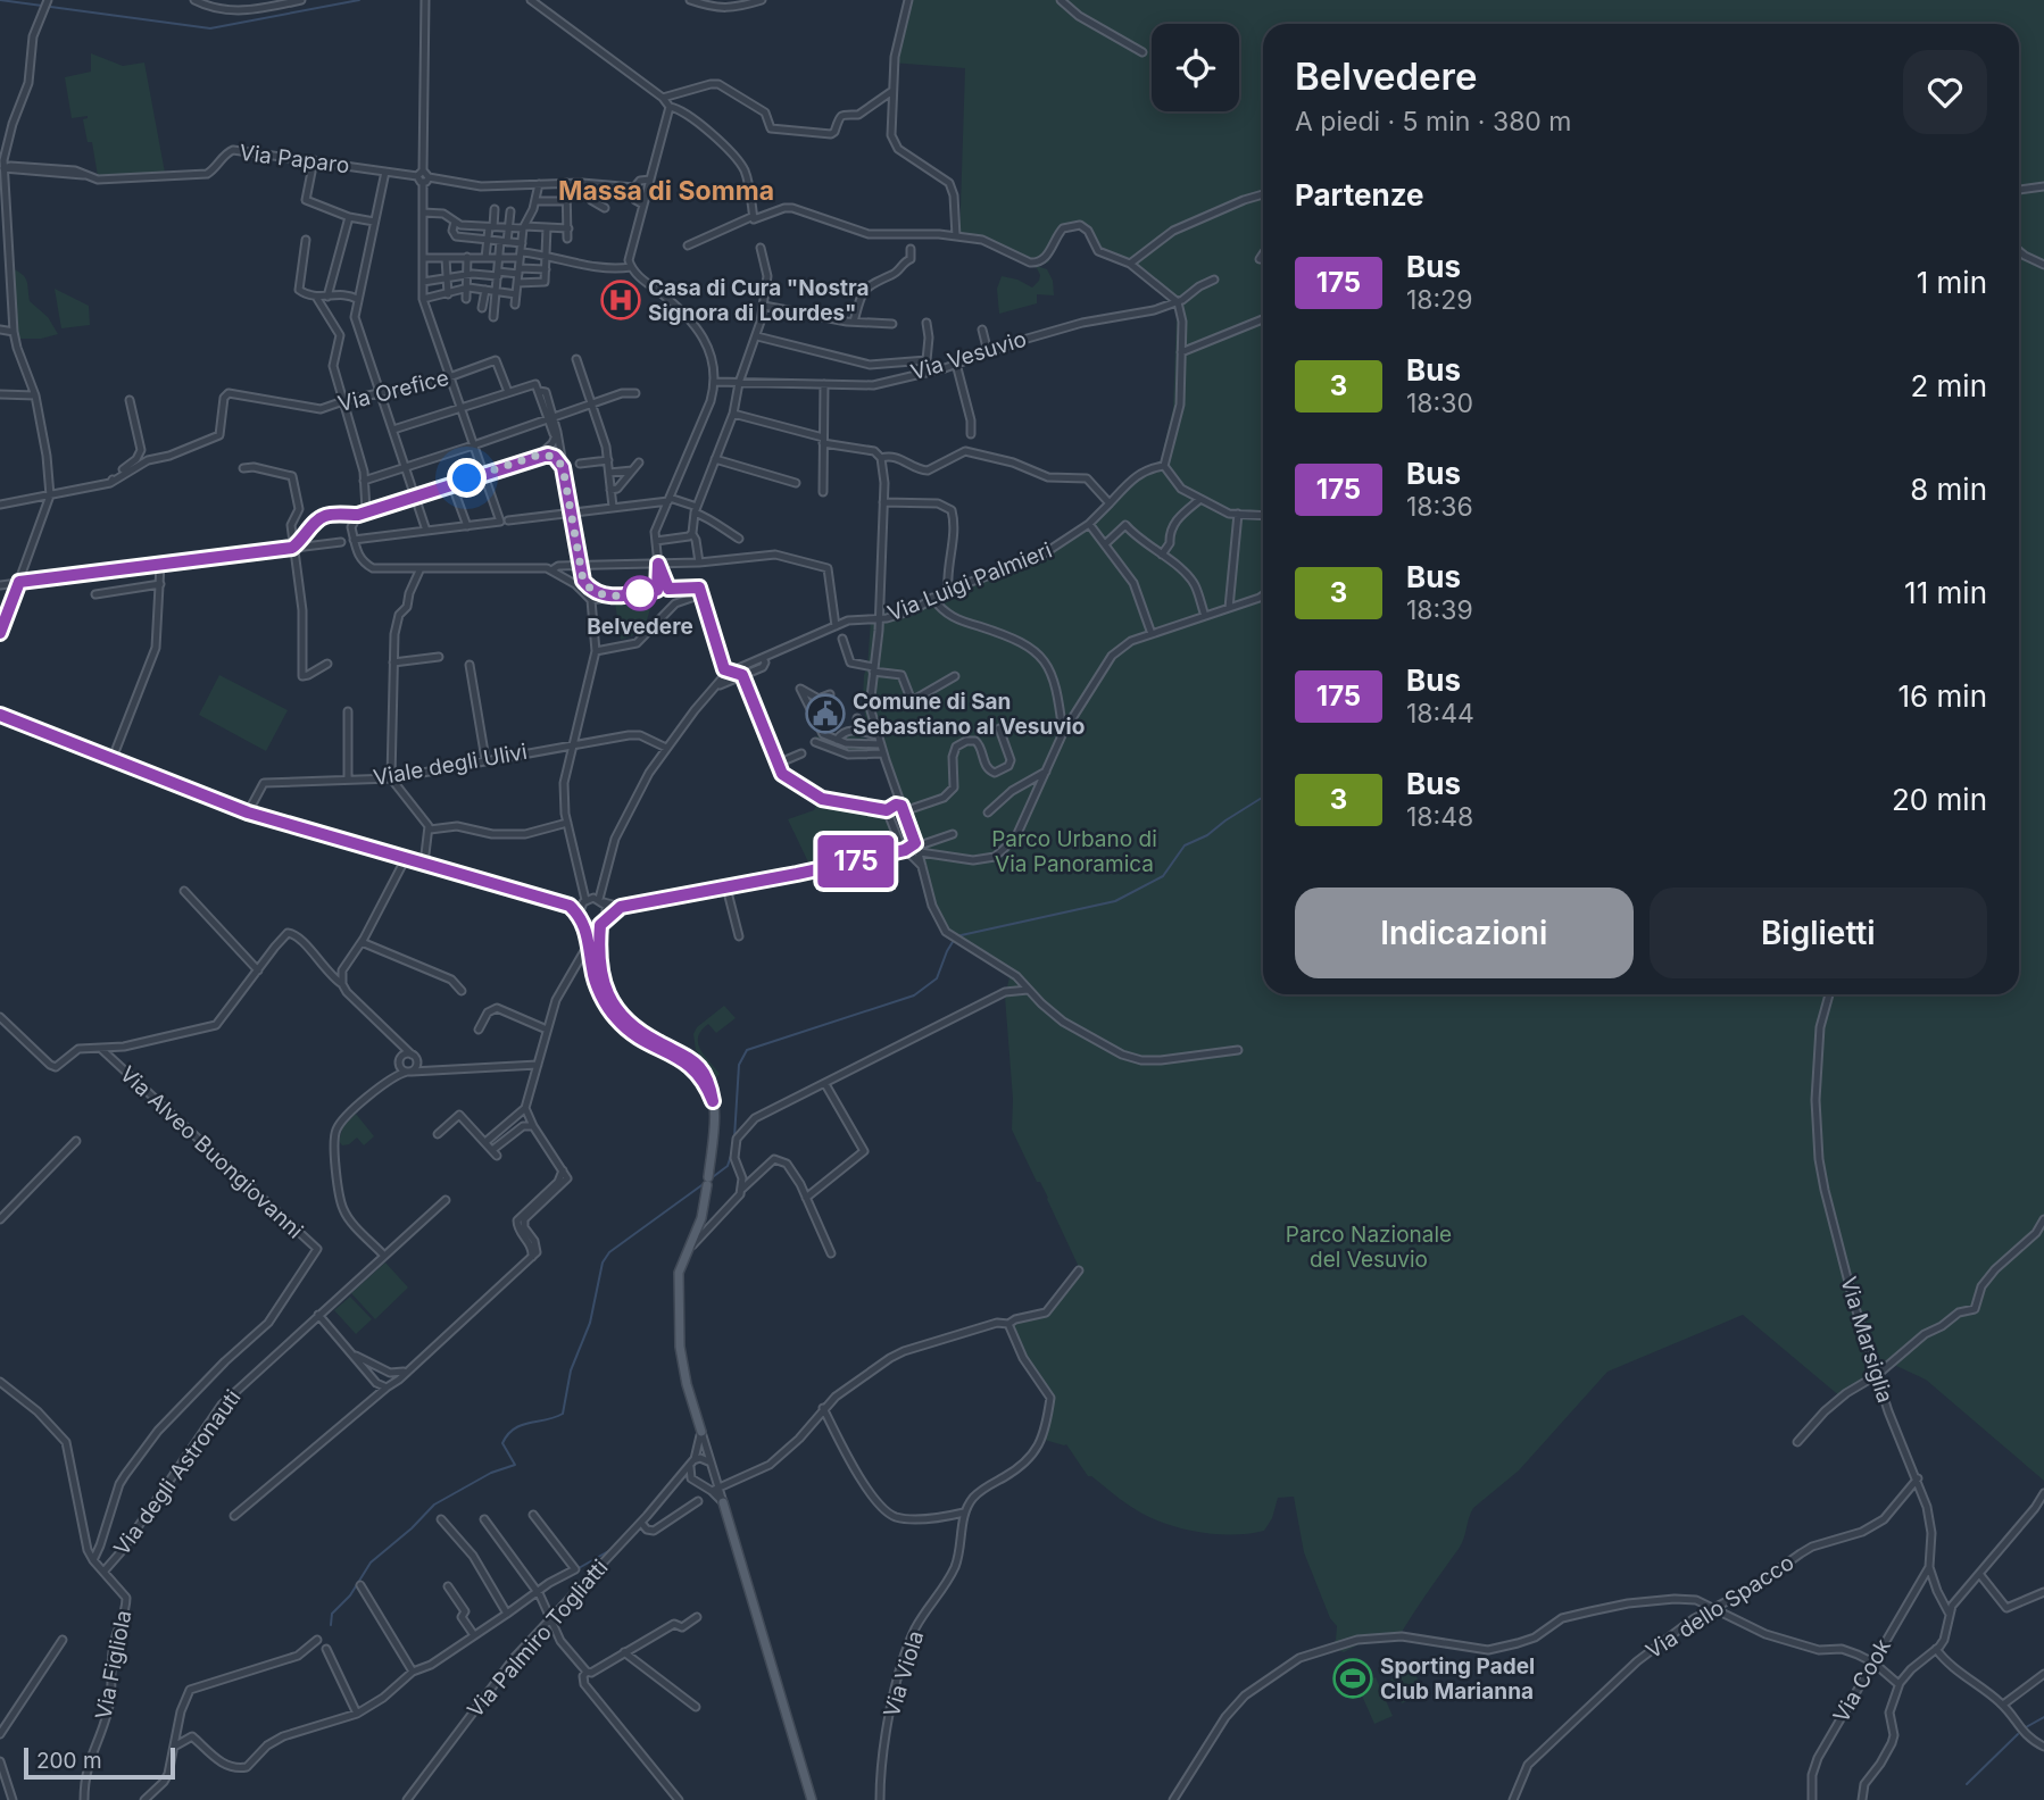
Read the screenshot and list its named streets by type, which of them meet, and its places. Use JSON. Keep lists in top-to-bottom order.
{
  "streets": {
    "street": [
      "Via Paparo",
      "Via Vesuvio",
      "Via Orefice",
      "Via Luigi Palmieri",
      "Viale degli Ulivi",
      "Via Alveo Buongiovanni",
      "Via Marsiglia",
      "Via degli Astronauti",
      "Via dello Spacco",
      "Via Palmiro Togliatti",
      "Via Figliola",
      "Via Viola",
      "Via Cook"
    ]
  },
  "crossings": [
    ["Via Alveo Buongiovanni", "Via Figliola"],
    ["Via Marsiglia", "Via dello Spacco"],
    ["Via Marsiglia", "Via Cook"],
    ["Via degli Astronauti", "Via Figliola"]
  ],
  "districts": ["Massa di Somma"],
  "parks": ["Parco Urbano di Via Panoramica", "Parco Nazionale del Vesuvio"],
  "places": {
    "hospital": ["Casa di Cura \"Nostra Signora di Lourdes\""],
    "other": ["Belvedere"],
    "public building": ["Comune di San Sebastiano al Vesuvio"],
    "sports": ["Sporting Padel Club Marianna"]
  },
  "lines": ["bus line 175"],
  "scale_bar": "200 m",
  "page": {
    "on_map": "175",
    "heading": [
      ["Belvedere", "A piedi · 5 min · 380 m"],
      "Partenze"
    ],
    "list": [
      {
        "mark": "175",
        "name": "Bus",
        "note": "18:29",
        "value": "1 min"
      },
      {
        "mark": "3",
        "name": "Bus",
        "note": "18:30",
        "value": "2 min"
      },
      {
        "mark": "175",
        "name": "Bus",
        "note": "18:36",
        "value": "8 min"
      },
      {
        "mark": "3",
        "name": "Bus",
        "note": "18:39",
        "value": "11 min"
      },
      {
        "mark": "175",
        "name": "Bus",
        "note": "18:44",
        "value": "16 min"
      },
      {
        "mark": "3",
        "name": "Bus",
        "note": "18:48",
        "value": "20 min"
      }
    ],
    "buttons": ["Indicazioni", "Biglietti"],
    "scale": "200 m"
  }
}
